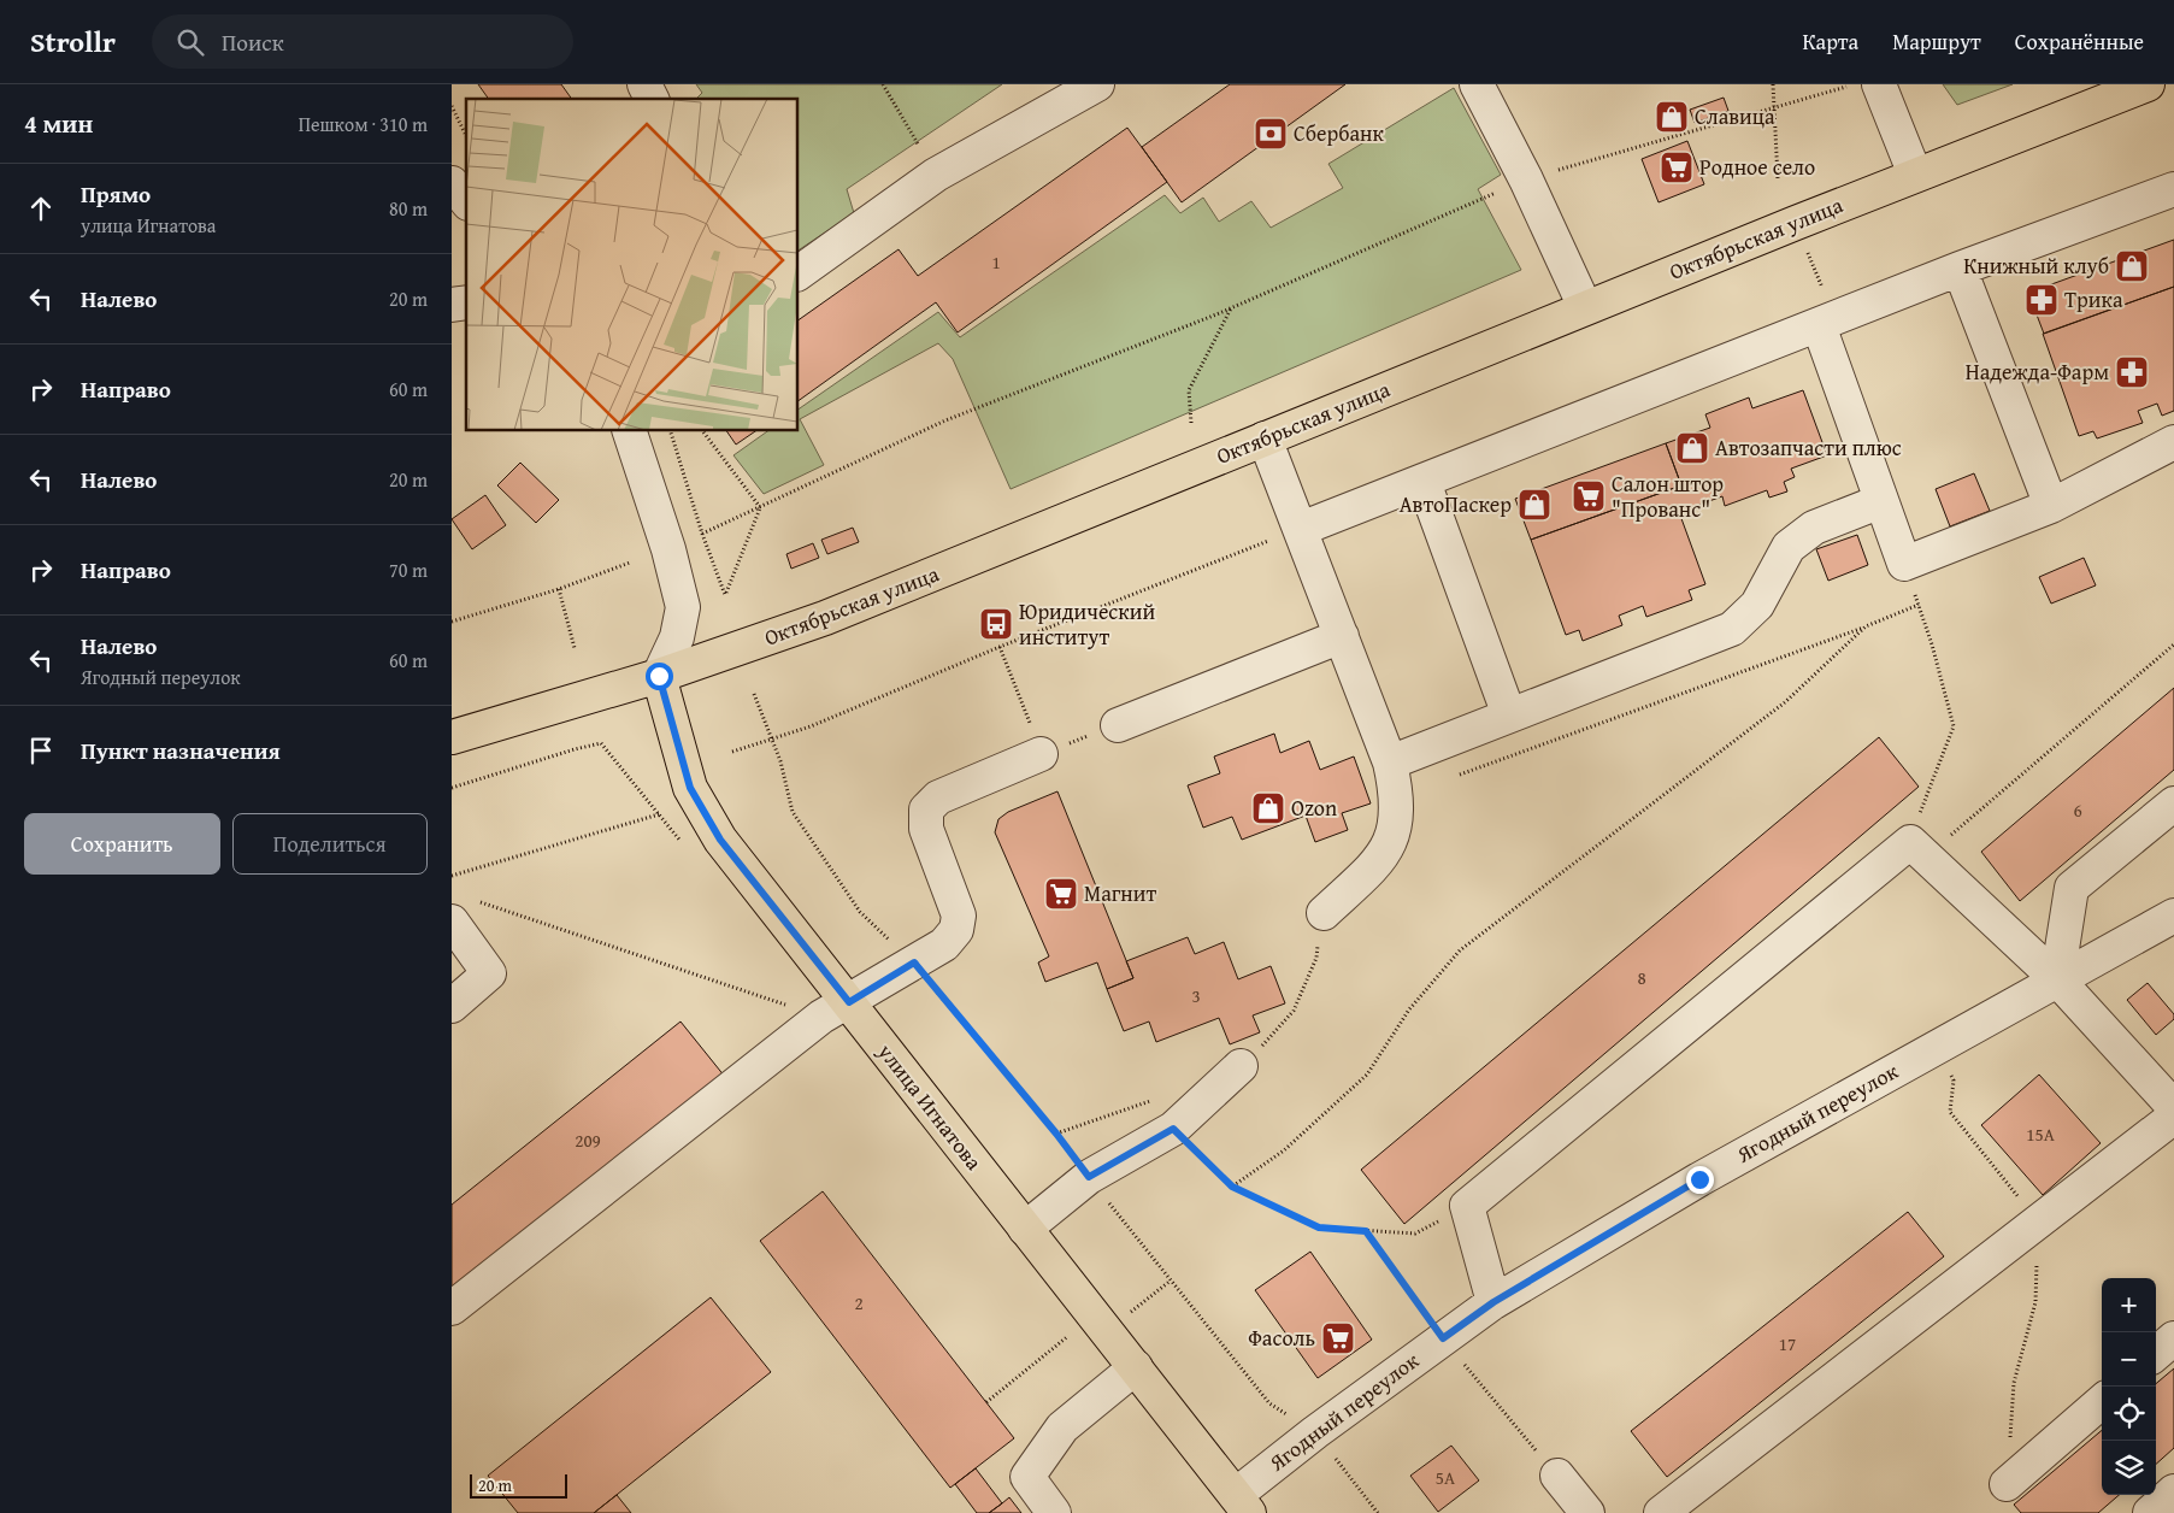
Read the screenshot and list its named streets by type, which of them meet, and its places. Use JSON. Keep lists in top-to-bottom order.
{
  "streets": {
    "main road": ["Октябрьская улица", "улица Игнатова"],
    "street": ["Ягодный переулок"]
  },
  "crossings": [
    ["Октябрьская улица", "улица Игнатова"],
    ["улица Игнатова", "Ягодный переулок"]
  ],
  "places": {
    "shop": [
      "Славица",
      "Книжный клуб",
      "Автозапчасти плюс",
      "АвтоПаскер",
      "Ozon"
    ],
    "bank": ["Сбербанк"],
    "supermarket": [
      "Родное село",
      "Салон штор \"Прованс\"",
      "Магнит",
      "Фасоль"
    ],
    "pharmacy": ["Трика", "Надежда-Фарм"],
    "bus stop": ["Юридический институт"]
  },
  "house_numbers": [
    "1",
    "6",
    "8",
    "3",
    "15А",
    "209",
    "2",
    "17",
    "5А"
  ],
  "scale_bar": "20 m",
  "page": {
    "header": "Strollr",
    "search": "Поиск",
    "nav": ["Карта", "Маршрут", "Сохранённые"],
    "heading": ["4 мин", "Пешком · 310 m"],
    "list": [
      ["Прямо", "улица Игнатова", "80 m"],
      ["Налево", "20 m"],
      ["Направо", "60 m"],
      ["Налево", "20 m"],
      ["Направо", "70 m"],
      ["Налево", "Ягодный переулок", "60 m"],
      "Пункт назначения"
    ],
    "buttons": ["Сохранить", "Поделиться"],
    "map_buttons": ["+", "−"],
    "scale": "20 m"
  }
}
